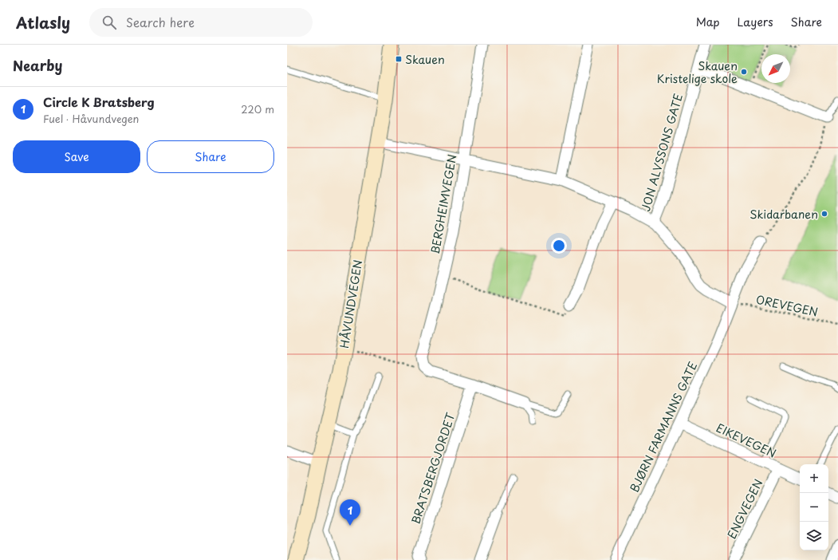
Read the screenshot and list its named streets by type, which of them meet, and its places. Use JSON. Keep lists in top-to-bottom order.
{
  "streets": {
    "main road": ["HÅVUNDVEGEN"],
    "street": [
      "JON ALVSSONS GATE",
      "BERGHEIMVEGEN",
      "BJØRN FARMANNS GATE",
      "EIKEVEGEN",
      "BRATSBERGJORDET",
      "ENGVEGEN"
    ],
    "path": ["OREVEGEN"]
  },
  "crossings": [
    ["OREVEGEN", "BJØRN FARMANNS GATE"],
    ["BJØRN FARMANNS GATE", "EIKEVEGEN"],
    ["EIKEVEGEN", "ENGVEGEN"]
  ],
  "places": {
    "transit": ["Skauen"],
    "other": ["Skauen Kristelige skole", "Skidarbanen"]
  },
  "north": "bottom left",
  "page": {
    "header": "Atlasly",
    "search": "Search here",
    "nav": ["Map", "Layers", "Share"],
    "heading": "Nearby",
    "list": [
      {
        "mark": "1",
        "name": "Circle K Bratsberg",
        "note": "Fuel · Håvundvegen",
        "value": "220 m"
      }
    ],
    "buttons": ["Save", "Share"],
    "map_buttons": ["+", "−"],
    "pins": "1"
  }
}
